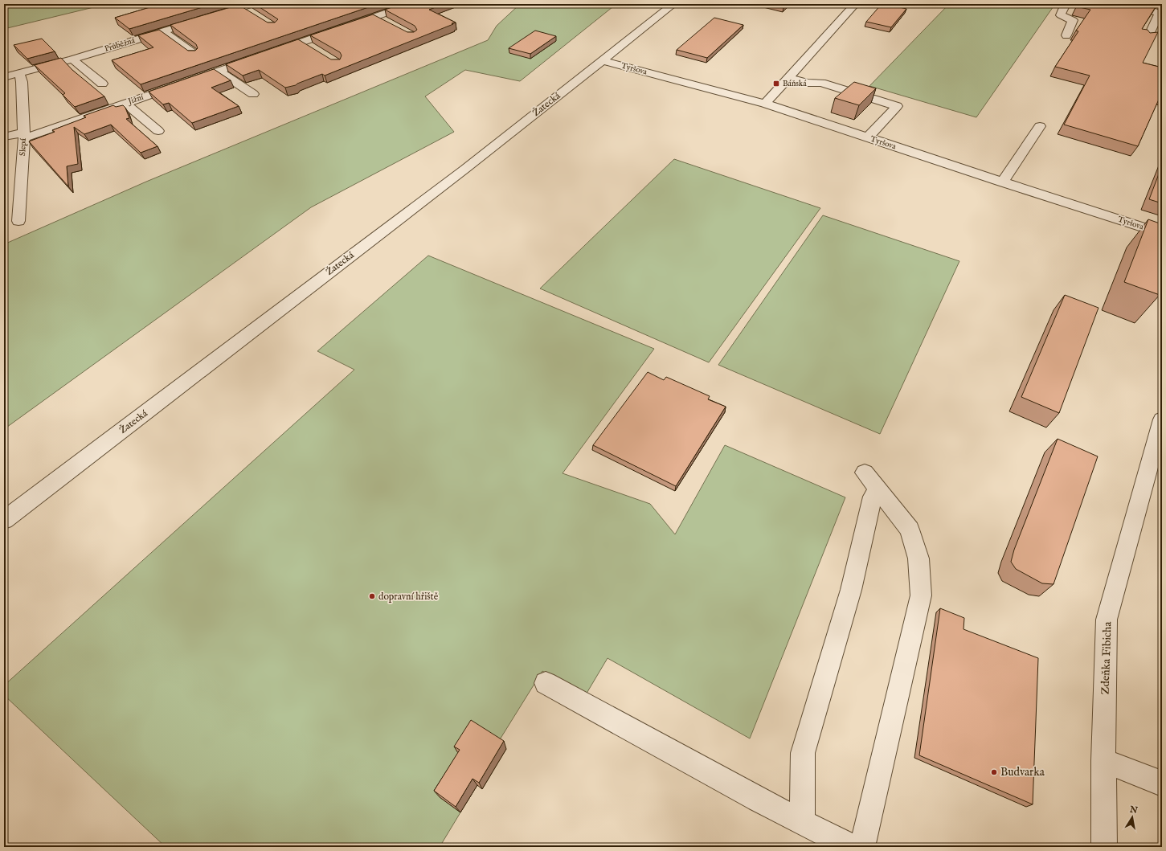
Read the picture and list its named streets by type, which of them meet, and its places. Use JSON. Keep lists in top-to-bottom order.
{
  "streets": {
    "street": [
      "Průběžná",
      "Tyršova",
      "Jižní",
      "Žatecká",
      "Slepá",
      "Zdeňka Fibicha"
    ]
  },
  "crossings": [
    ["Průběžná", "Slepá"],
    ["Tyršova", "Žatecká"],
    ["Jižní", "Slepá"]
  ],
  "places": {
    "transit": ["Báňská"],
    "other": ["dopravní hřiště", "Budvarka"]
  },
  "north": "top"
}
